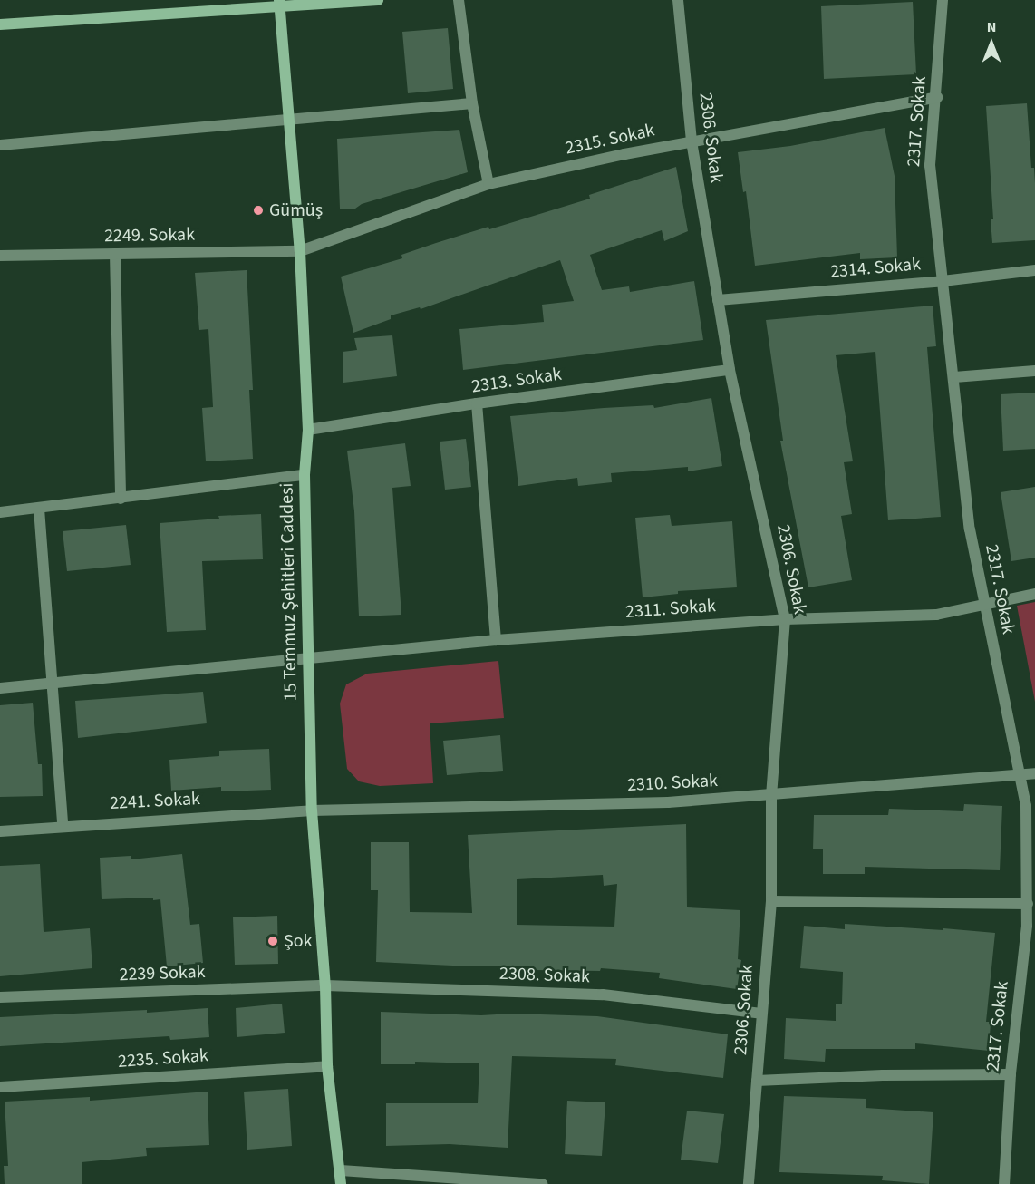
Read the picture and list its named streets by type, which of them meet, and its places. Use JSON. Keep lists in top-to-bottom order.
{
  "streets": {
    "main road": ["15 Temmuz Şehitleri Caddesi"],
    "street": [
      "2317. Sokak",
      "2306. Sokak",
      "2315. Sokak",
      "2249. Sokak",
      "2314. Sokak",
      "2313. Sokak",
      "2311. Sokak",
      "2310. Sokak",
      "2241. Sokak",
      "2239 Sokak",
      "2308. Sokak",
      "2235. Sokak"
    ]
  },
  "crossings": [
    ["2317. Sokak", "2315. Sokak"],
    ["2317. Sokak", "2314. Sokak"],
    ["2317. Sokak", "2311. Sokak"],
    ["2317. Sokak", "2310. Sokak"],
    ["2306. Sokak", "2315. Sokak"],
    ["2306. Sokak", "2314. Sokak"],
    ["2306. Sokak", "2313. Sokak"],
    ["2306. Sokak", "2311. Sokak"],
    ["2306. Sokak", "2310. Sokak"],
    ["2306. Sokak", "2308. Sokak"],
    ["2315. Sokak", "2249. Sokak"],
    ["2315. Sokak", "15 Temmuz Şehitleri Caddesi"],
    ["2249. Sokak", "15 Temmuz Şehitleri Caddesi"],
    ["2313. Sokak", "15 Temmuz Şehitleri Caddesi"],
    ["15 Temmuz Şehitleri Caddesi", "2311. Sokak"],
    ["15 Temmuz Şehitleri Caddesi", "2310. Sokak"],
    ["15 Temmuz Şehitleri Caddesi", "2241. Sokak"],
    ["15 Temmuz Şehitleri Caddesi", "2239 Sokak"],
    ["15 Temmuz Şehitleri Caddesi", "2308. Sokak"],
    ["15 Temmuz Şehitleri Caddesi", "2235. Sokak"],
    ["2310. Sokak", "2241. Sokak"],
    ["2239 Sokak", "2308. Sokak"]
  ],
  "places": ["Gümüş", "Şok"],
  "north": "top"
}
